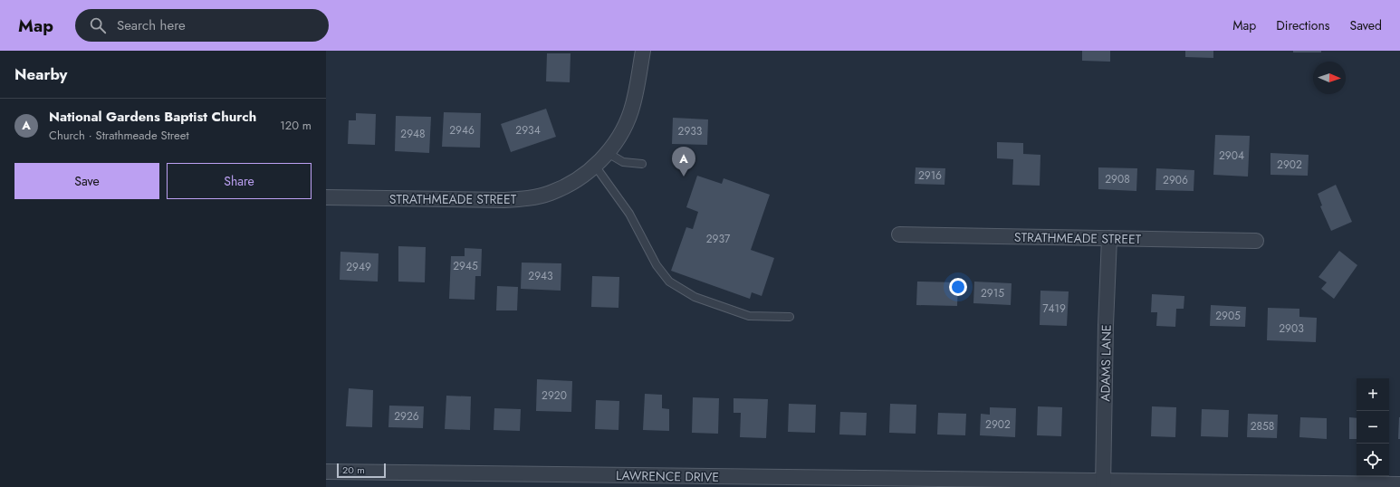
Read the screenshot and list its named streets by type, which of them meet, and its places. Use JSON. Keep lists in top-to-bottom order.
{
  "streets": {
    "street": ["STRATHMEADE STREET", "ADAMS LANE", "LAWRENCE DRIVE"]
  },
  "crossings": [
    ["STRATHMEADE STREET", "ADAMS LANE"],
    ["ADAMS LANE", "LAWRENCE DRIVE"]
  ],
  "house_numbers": [
    "2946",
    "2934",
    "2933",
    "2948",
    "2904",
    "2902",
    "2916",
    "2908",
    "2906",
    "2937",
    "2945",
    "2949",
    "2943",
    "2915",
    "7419",
    "2905",
    "2903",
    "2920",
    "2926",
    "2902",
    "2858"
  ],
  "scale_bar": "20 m",
  "north": "right",
  "page": {
    "header": "Map",
    "search": "Search here",
    "nav": ["Map", "Directions", "Saved"],
    "heading": "Nearby",
    "list": [
      {
        "mark": "A",
        "name": "National Gardens Baptist Church",
        "note": "Church · Strathmeade Street",
        "value": "120 m"
      }
    ],
    "pins": "A",
    "buttons": ["Save", "Share"],
    "map_buttons": ["+", "−"],
    "scale": "20 m"
  }
}
